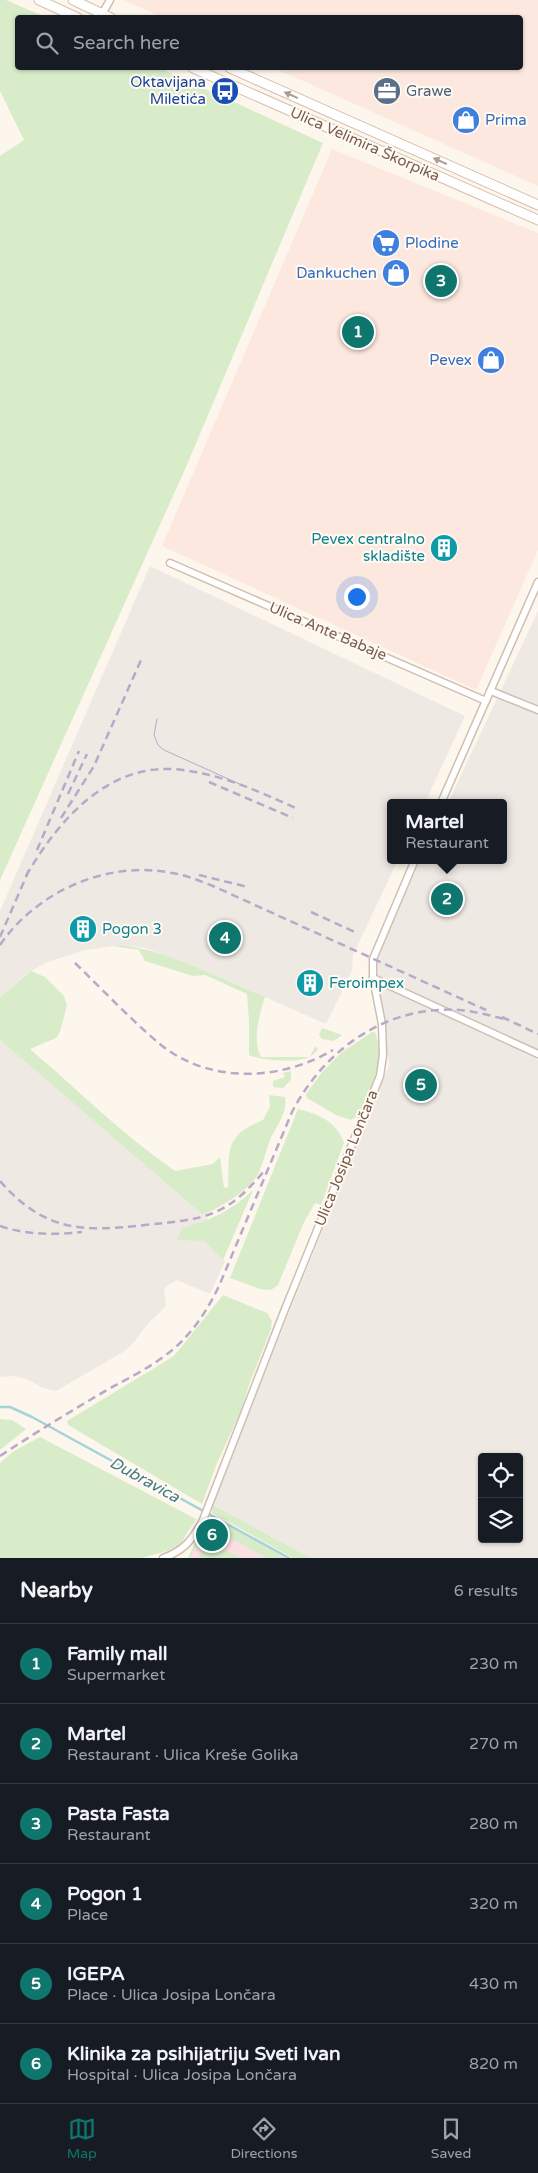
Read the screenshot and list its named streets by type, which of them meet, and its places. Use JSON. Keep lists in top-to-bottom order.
{
  "streets": {
    "main road": ["Ulica Velimira Škorpika"],
    "street": ["Ulica Ante Babaje", "Ulica Josipa Lončara"]
  },
  "water": ["Dubravica"],
  "places": {
    "bus stop": ["Oktavijana Miletića"],
    "office": ["Grawe"],
    "shop": ["Prima", "Dankuchen", "Pevex"],
    "supermarket": ["Plodine"],
    "building": ["Pevex centralno skladište", "Pogon 3", "Feroimpex"]
  },
  "page": {
    "search": "Search here",
    "pins": [
      "3",
      "1",
      "2",
      "4",
      "5",
      "6"
    ],
    "popup": ["Martel", "Restaurant"],
    "heading": ["Nearby", "6 results"],
    "list": [
      {
        "mark": "1",
        "name": "Family mall",
        "note": "Supermarket",
        "value": "230 m"
      },
      {
        "mark": "2",
        "name": "Martel",
        "note": "Restaurant · Ulica Kreše Golika",
        "value": "270 m"
      },
      {
        "mark": "3",
        "name": "Pasta Fasta",
        "note": "Restaurant",
        "value": "280 m"
      },
      {
        "mark": "4",
        "name": "Pogon 1",
        "note": "Place",
        "value": "320 m"
      },
      {
        "mark": "5",
        "name": "IGEPA",
        "note": "Place · Ulica Josipa Lončara",
        "value": "430 m"
      },
      {
        "mark": "6",
        "name": "Klinika za psihijatriju Sveti Ivan",
        "note": "Hospital · Ulica Josipa Lončara",
        "value": "820 m"
      }
    ],
    "nav": ["Map", "Directions", "Saved"]
  }
}
